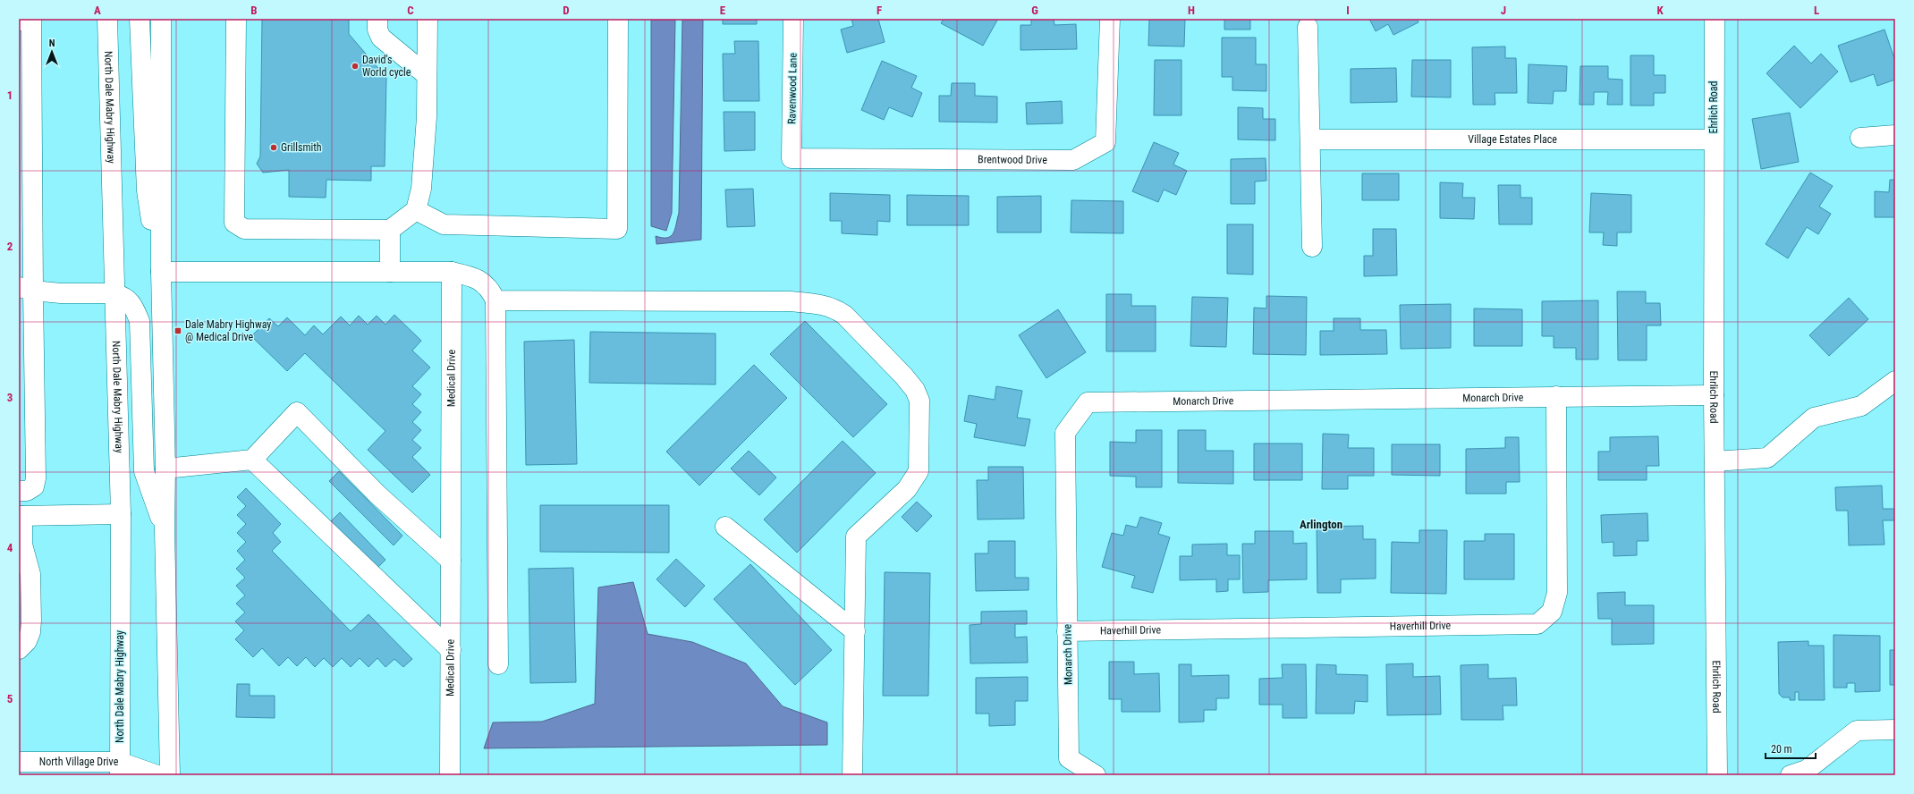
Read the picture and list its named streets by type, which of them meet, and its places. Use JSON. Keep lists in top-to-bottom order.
{
  "streets": {
    "street": [
      "Ravenwood Lane",
      "North Dale Mabry Highway",
      "Ehrlich Road",
      "Village Estates Place",
      "Brentwood Drive",
      "Medical Drive",
      "Monarch Drive",
      "Haverhill Drive",
      "North Village Drive"
    ]
  },
  "crossings": [
    ["Ravenwood Lane", "Brentwood Drive"],
    ["North Dale Mabry Highway", "North Village Drive"],
    ["Ehrlich Road", "Village Estates Place"],
    ["Ehrlich Road", "Monarch Drive"],
    ["Monarch Drive", "Haverhill Drive"]
  ],
  "districts": ["Arlington"],
  "places": {
    "other": ["David's World cycle", "Grillsmith"],
    "transit": ["Dale Mabry Highway @ Medical Drive"]
  },
  "scale_bar": "20 m",
  "north": "top",
  "grid": {
    "columns": [
      "A",
      "B",
      "C",
      "D",
      "E",
      "F",
      "G",
      "H",
      "I",
      "J",
      "K",
      "L"
    ],
    "rows": [
      "1",
      "2",
      "3",
      "4",
      "5"
    ]
  }
}
